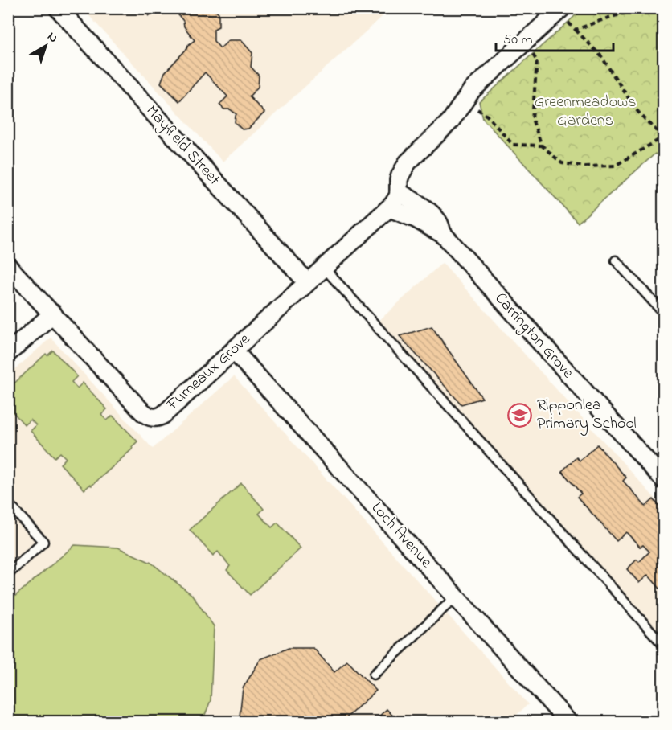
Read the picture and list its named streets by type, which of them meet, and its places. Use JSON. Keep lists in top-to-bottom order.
{
  "streets": {
    "street": [
      "Mayfield Street",
      "Carrington Grove",
      "Furneaux Grove",
      "Loch Avenue"
    ]
  },
  "crossings": [
    ["Mayfield Street", "Furneaux Grove"],
    ["Carrington Grove", "Furneaux Grove"],
    ["Furneaux Grove", "Loch Avenue"]
  ],
  "parks": ["Greenmeadows Gardens"],
  "places": {
    "school or university": ["Ripponlea Primary School"]
  },
  "scale_bar": "50 m",
  "north": "top right"
}
